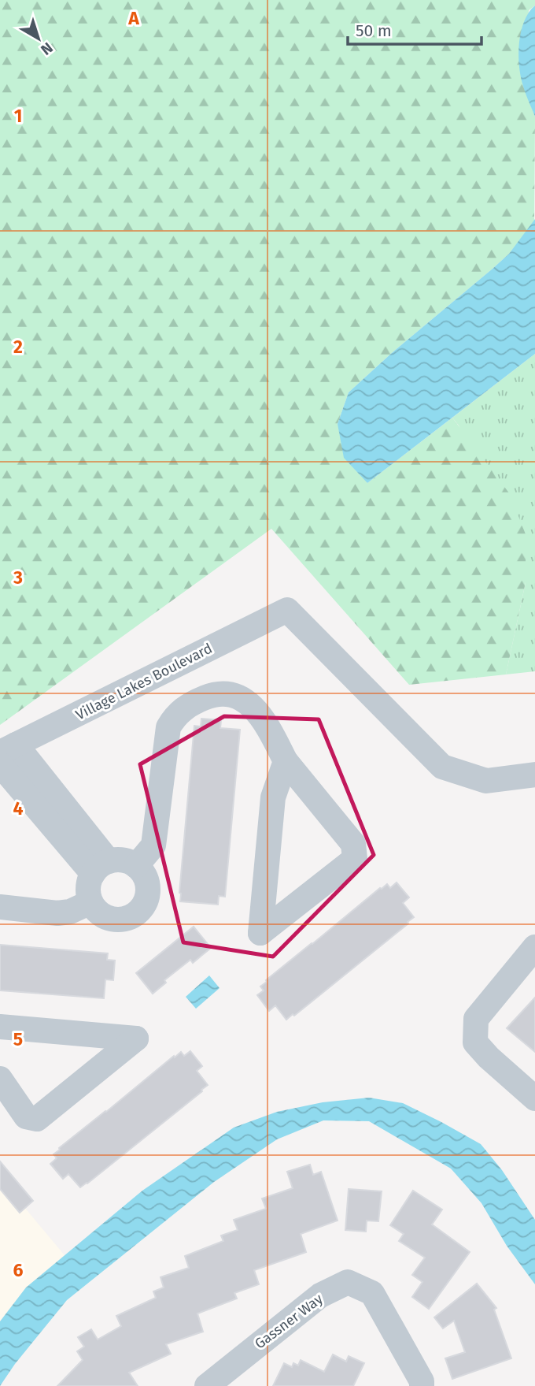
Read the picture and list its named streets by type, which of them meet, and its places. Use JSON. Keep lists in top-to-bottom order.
{
  "streets": {
    "street": ["Village Lakes Boulevard", "Gassner Way"]
  },
  "scale_bar": "50 m",
  "north": "bottom right",
  "grid": {
    "columns": ["A"],
    "rows": [
      "1",
      "2",
      "3",
      "4",
      "5",
      "6"
    ]
  }
}
